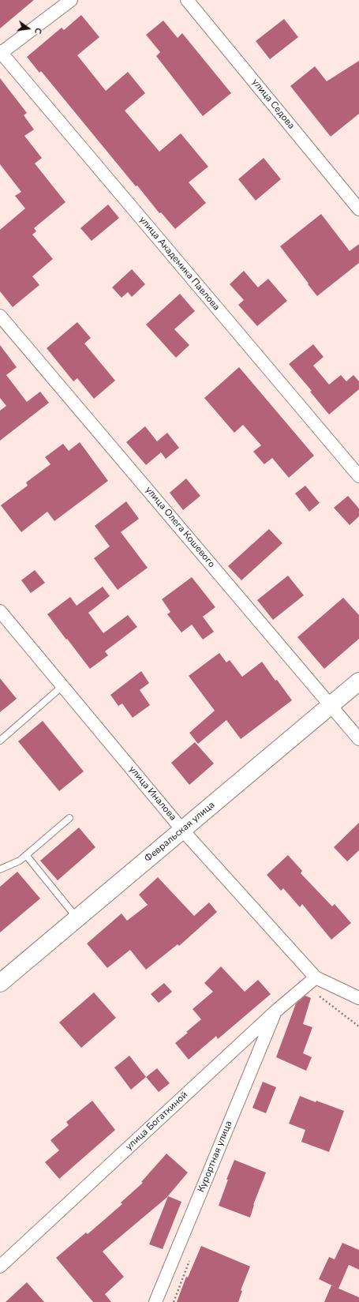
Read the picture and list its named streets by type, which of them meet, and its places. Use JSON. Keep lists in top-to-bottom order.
{
  "streets": {
    "street": [
      "улица Седова",
      "улица Академика Павлова",
      "улица Олега Кошевого",
      "улица Иналова",
      "Февральская улица",
      "улица Богаткиной",
      "Курортная улица"
    ]
  },
  "crossings": [
    ["улица Олега Кошевого", "Февральская улица"],
    ["улица Иналова", "Февральская улица"],
    ["улица Иналова", "улица Богаткиной"],
    ["улица Богаткиной", "Курортная улица"]
  ],
  "north": "right"
}
